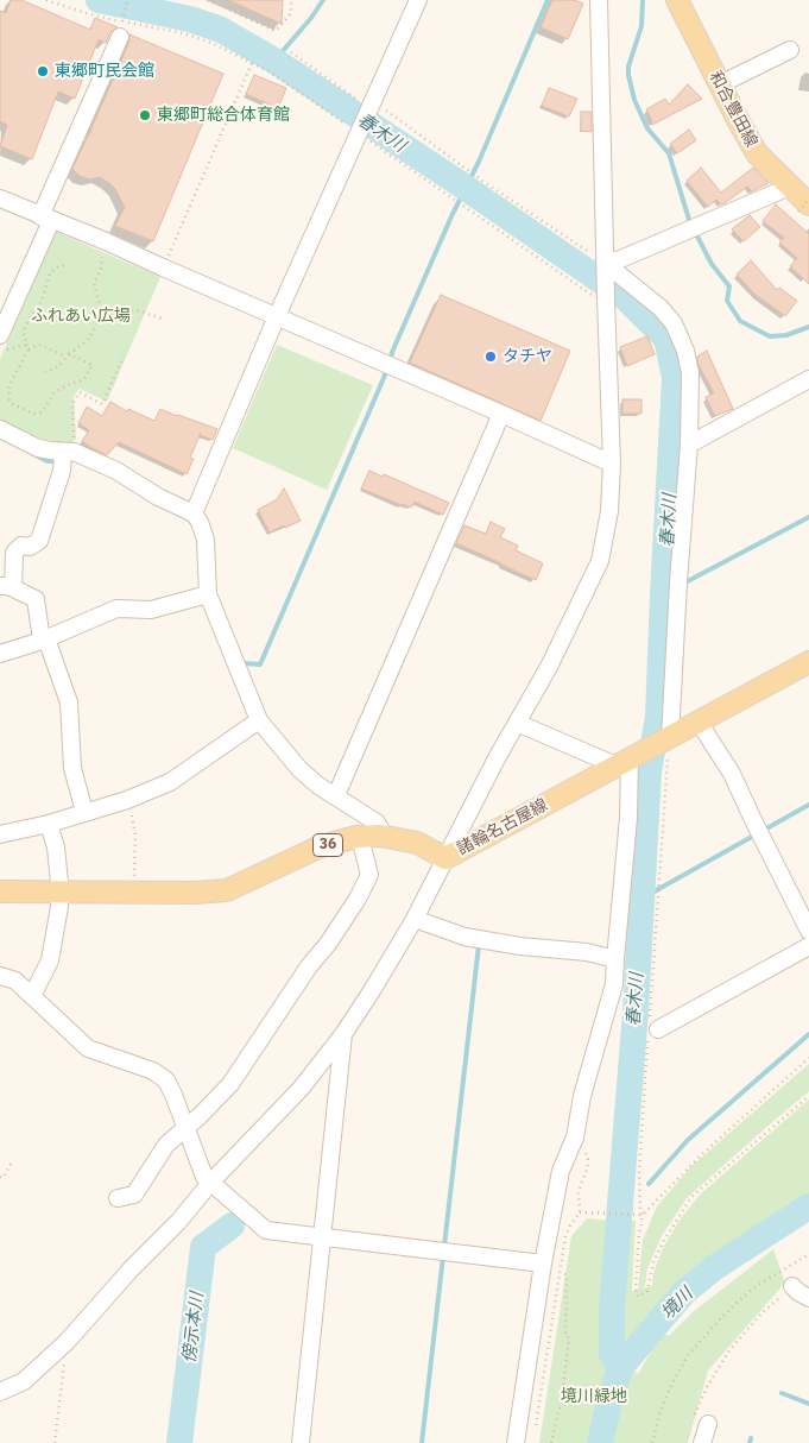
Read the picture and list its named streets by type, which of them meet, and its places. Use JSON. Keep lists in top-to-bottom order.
{
  "streets": {
    "main road": ["和合豊田線", "諸輪名古屋線", "36"]
  },
  "water": ["春木川", "境川", "傍示本川"],
  "parks": ["ふれあい広場", "境川緑地"],
  "places": ["東郷町民会館", "東郷町総合体育館", "タチヤ"]
}
